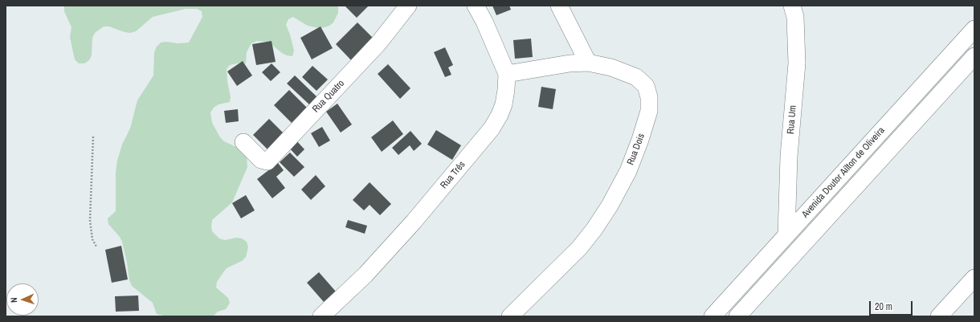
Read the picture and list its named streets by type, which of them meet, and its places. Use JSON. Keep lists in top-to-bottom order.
{
  "streets": {
    "street": [
      "Rua Quatro",
      "Rua Um",
      "Rua Dois",
      "Avenida Doutor Aílton de Oliveira",
      "Rua Três"
    ]
  },
  "crossings": [
    ["Rua Um", "Avenida Doutor Aílton de Oliveira"],
    ["Rua Dois", "Rua Três"]
  ],
  "scale_bar": "20 m",
  "north": "left"
}
